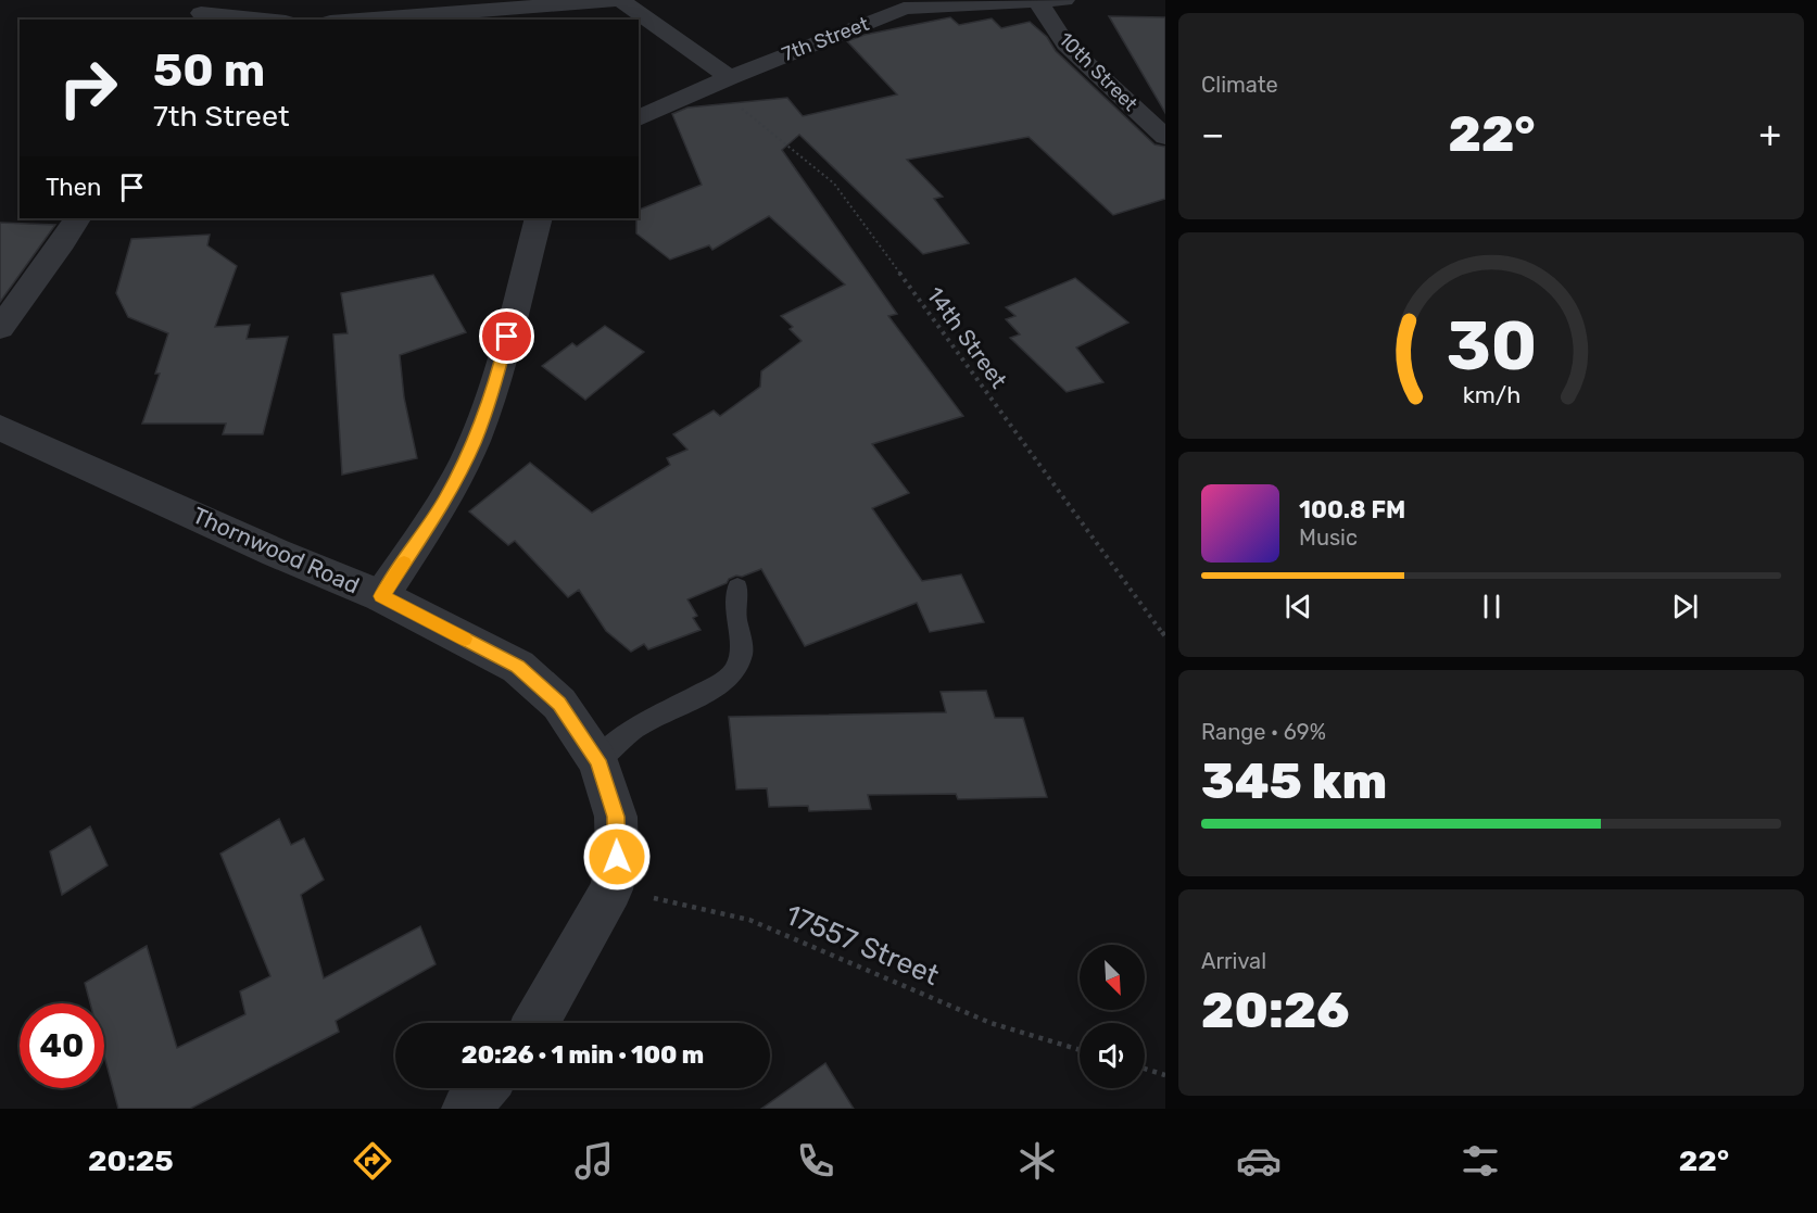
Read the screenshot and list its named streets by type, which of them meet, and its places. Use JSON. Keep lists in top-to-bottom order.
{
  "streets": {
    "street": ["7th Street", "10th Street", "Thornwood Road"],
    "path": ["14th Street", "17557 Street"]
  },
  "crossings": [
    ["7th Street", "10th Street"],
    ["7th Street", "14th Street"],
    ["Thornwood Road", "17557 Street"]
  ],
  "north": "bottom right",
  "page": {
    "tile": [
      "Climate",
      ["Range · 69%", "345 km"],
      ["Arrival", "20:26"]
    ],
    "turn": ["50 m", "7th Street"],
    "heat": ["−", "22°", "+"],
    "then": "Then",
    "song": ["100.8 FM", "Music"],
    "limit": "40",
    "trip": "20:26 · 1 min · 100 m",
    "tabs": ["20:25", "22°"],
    "gauge": ["30", "km/h"]
  }
}
